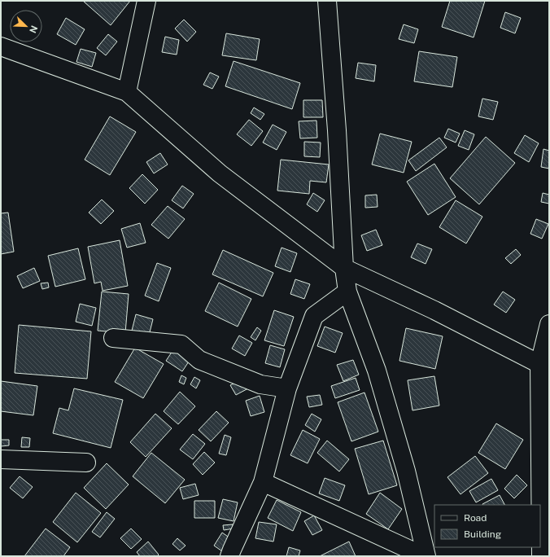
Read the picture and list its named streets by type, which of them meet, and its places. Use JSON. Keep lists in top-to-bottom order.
{
  "legend": ["Road", "Building"],
  "north": "bottom right"
}
